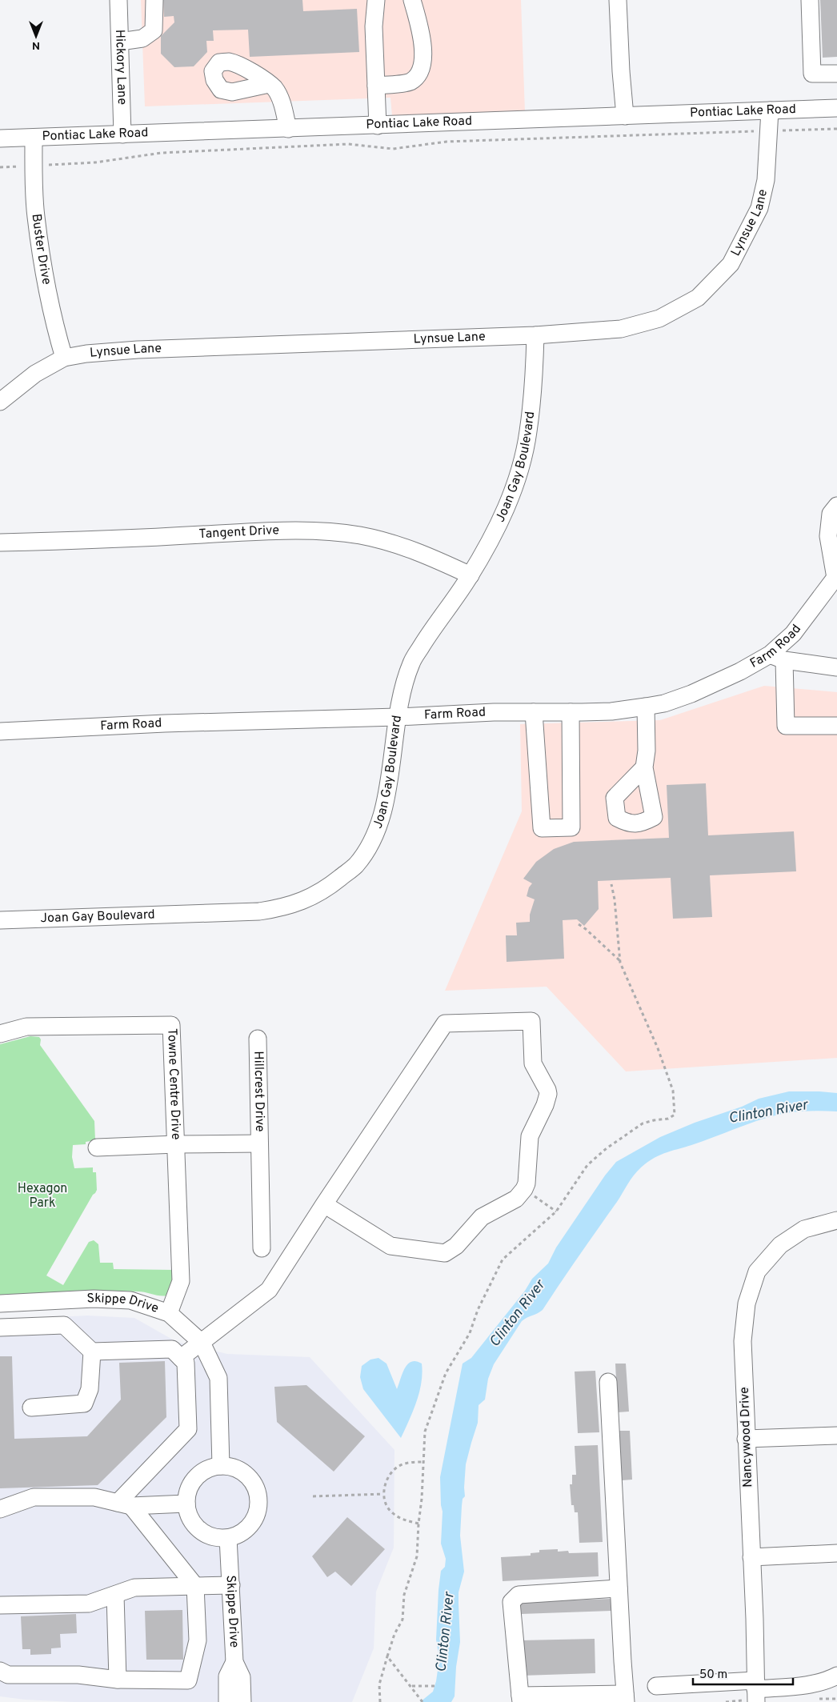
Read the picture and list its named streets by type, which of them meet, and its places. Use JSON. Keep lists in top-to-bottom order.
{
  "streets": {
    "street": [
      "Hickory Lane",
      "Pontiac Lake Road",
      "Lynsue Lane",
      "Buster Drive",
      "Joan Gay Boulevard",
      "Tangent Drive",
      "Farm Road",
      "Towne Centre Drive",
      "Hillcrest Drive",
      "Skippe Drive",
      "Nancywood Drive"
    ]
  },
  "crossings": [
    ["Hickory Lane", "Pontiac Lake Road"],
    ["Pontiac Lake Road", "Lynsue Lane"],
    ["Pontiac Lake Road", "Buster Drive"],
    ["Lynsue Lane", "Buster Drive"],
    ["Lynsue Lane", "Joan Gay Boulevard"],
    ["Joan Gay Boulevard", "Tangent Drive"],
    ["Joan Gay Boulevard", "Farm Road"],
    ["Towne Centre Drive", "Hillcrest Drive"],
    ["Towne Centre Drive", "Skippe Drive"]
  ],
  "water": ["Clinton River"],
  "parks": ["Hexagon Park"],
  "scale_bar": "50 m",
  "north": "bottom"
}
